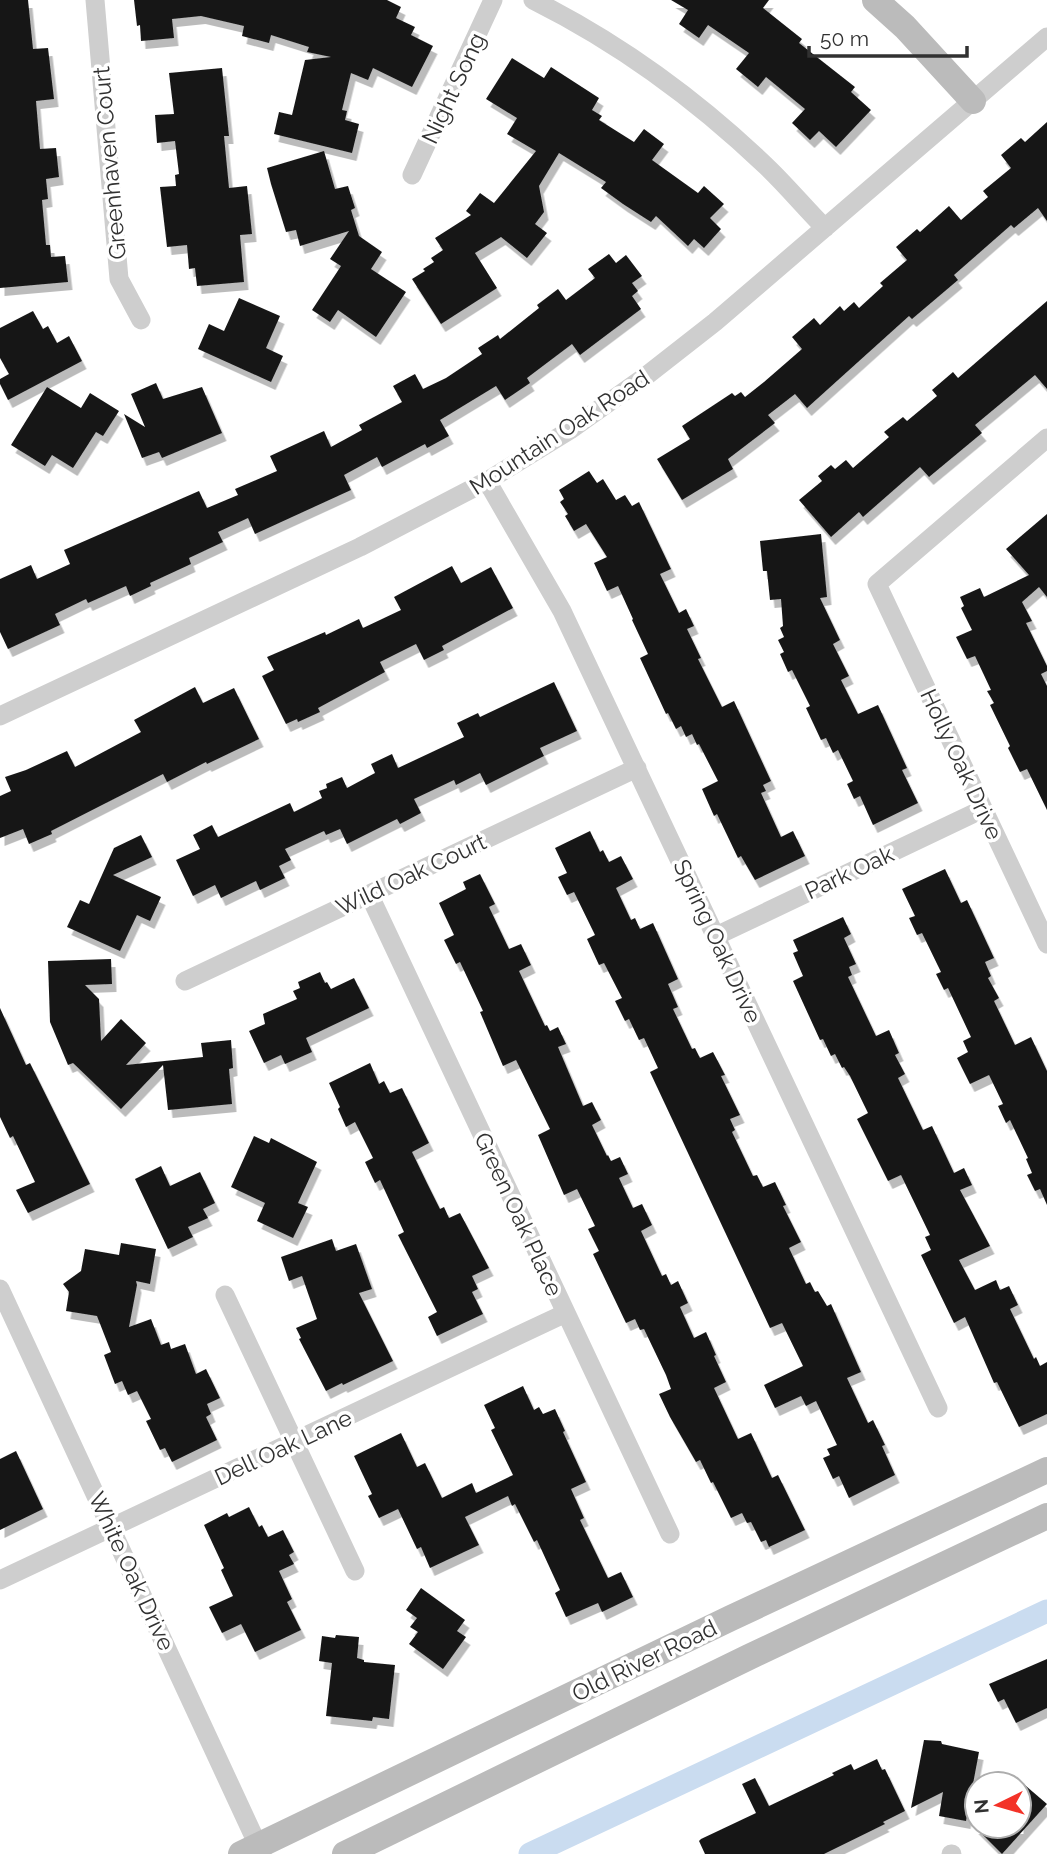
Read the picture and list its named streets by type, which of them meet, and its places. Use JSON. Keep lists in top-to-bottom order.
{
  "streets": {
    "main road": ["Old River Road"],
    "street": [
      "Night Song",
      "Greenhaven Court",
      "Mountain Oak Road",
      "Holly Oak Drive",
      "Park Oak",
      "Wild Oak Court",
      "Spring Oak Drive",
      "Green Oak Place",
      "Dell Oak Lane",
      "White Oak Drive"
    ]
  },
  "crossings": [
    ["Mountain Oak Road", "Spring Oak Drive"],
    ["Holly Oak Drive", "Park Oak"],
    ["Park Oak", "Spring Oak Drive"],
    ["Wild Oak Court", "Spring Oak Drive"],
    ["Wild Oak Court", "Green Oak Place"],
    ["Green Oak Place", "Dell Oak Lane"],
    ["Dell Oak Lane", "White Oak Drive"],
    ["White Oak Drive", "Old River Road"]
  ],
  "scale_bar": "50 m",
  "north": "left"
}
